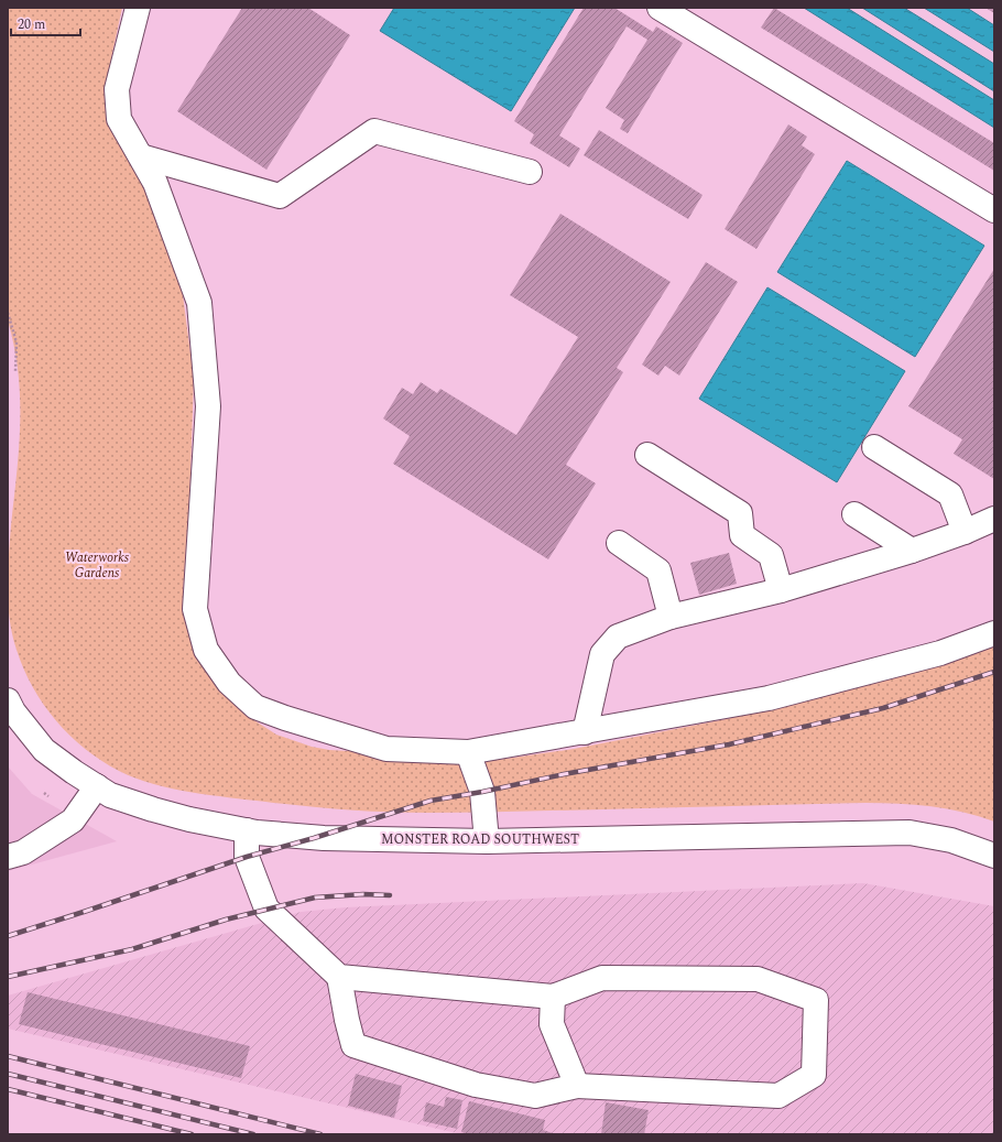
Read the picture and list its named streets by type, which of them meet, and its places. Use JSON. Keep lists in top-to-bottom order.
{
  "streets": {
    "street": ["MONSTER ROAD SOUTHWEST"]
  },
  "parks": ["Waterworks Gardens"],
  "scale_bar": "20 m"
}
